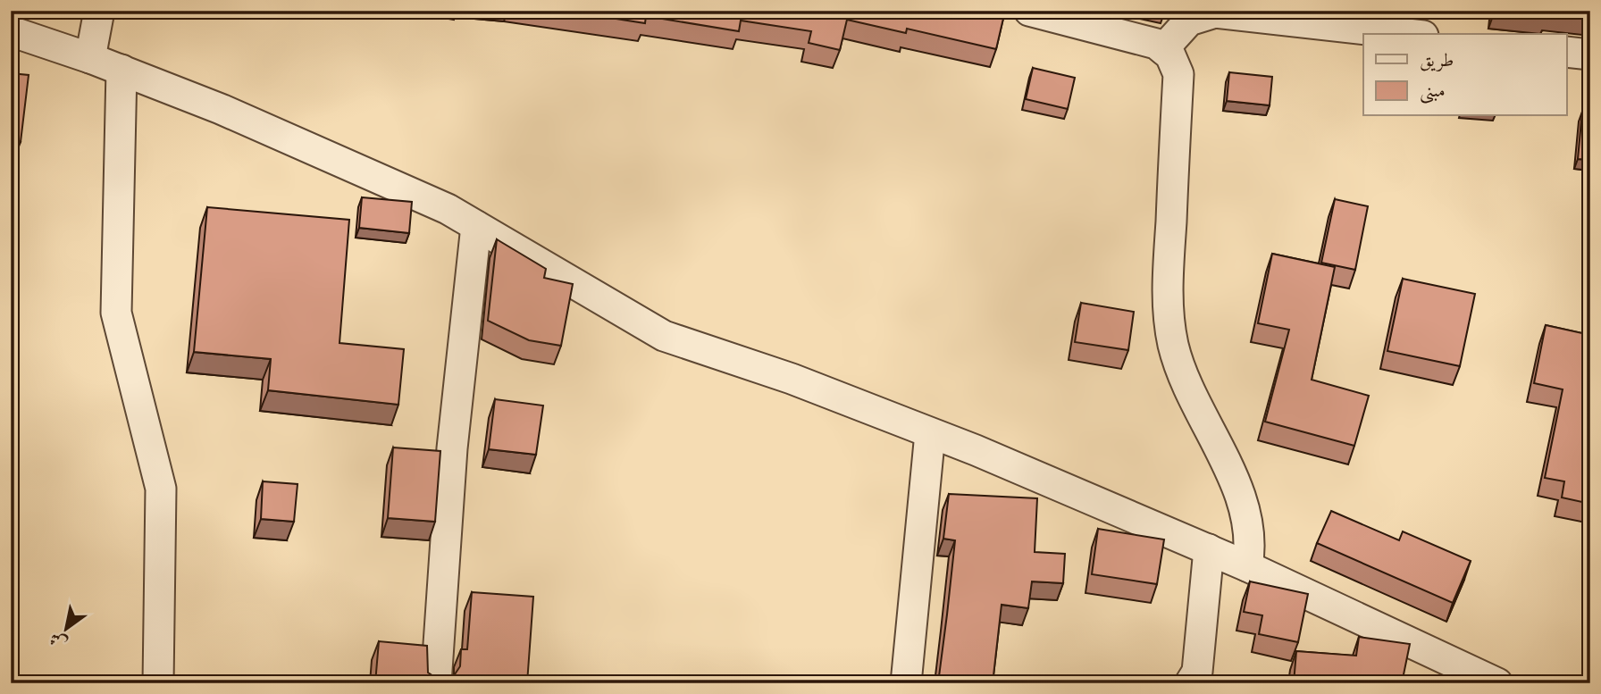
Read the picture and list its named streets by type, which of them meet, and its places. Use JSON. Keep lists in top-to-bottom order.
{
  "legend": ["طريق", "مبنى"],
  "north": "bottom left"
}
